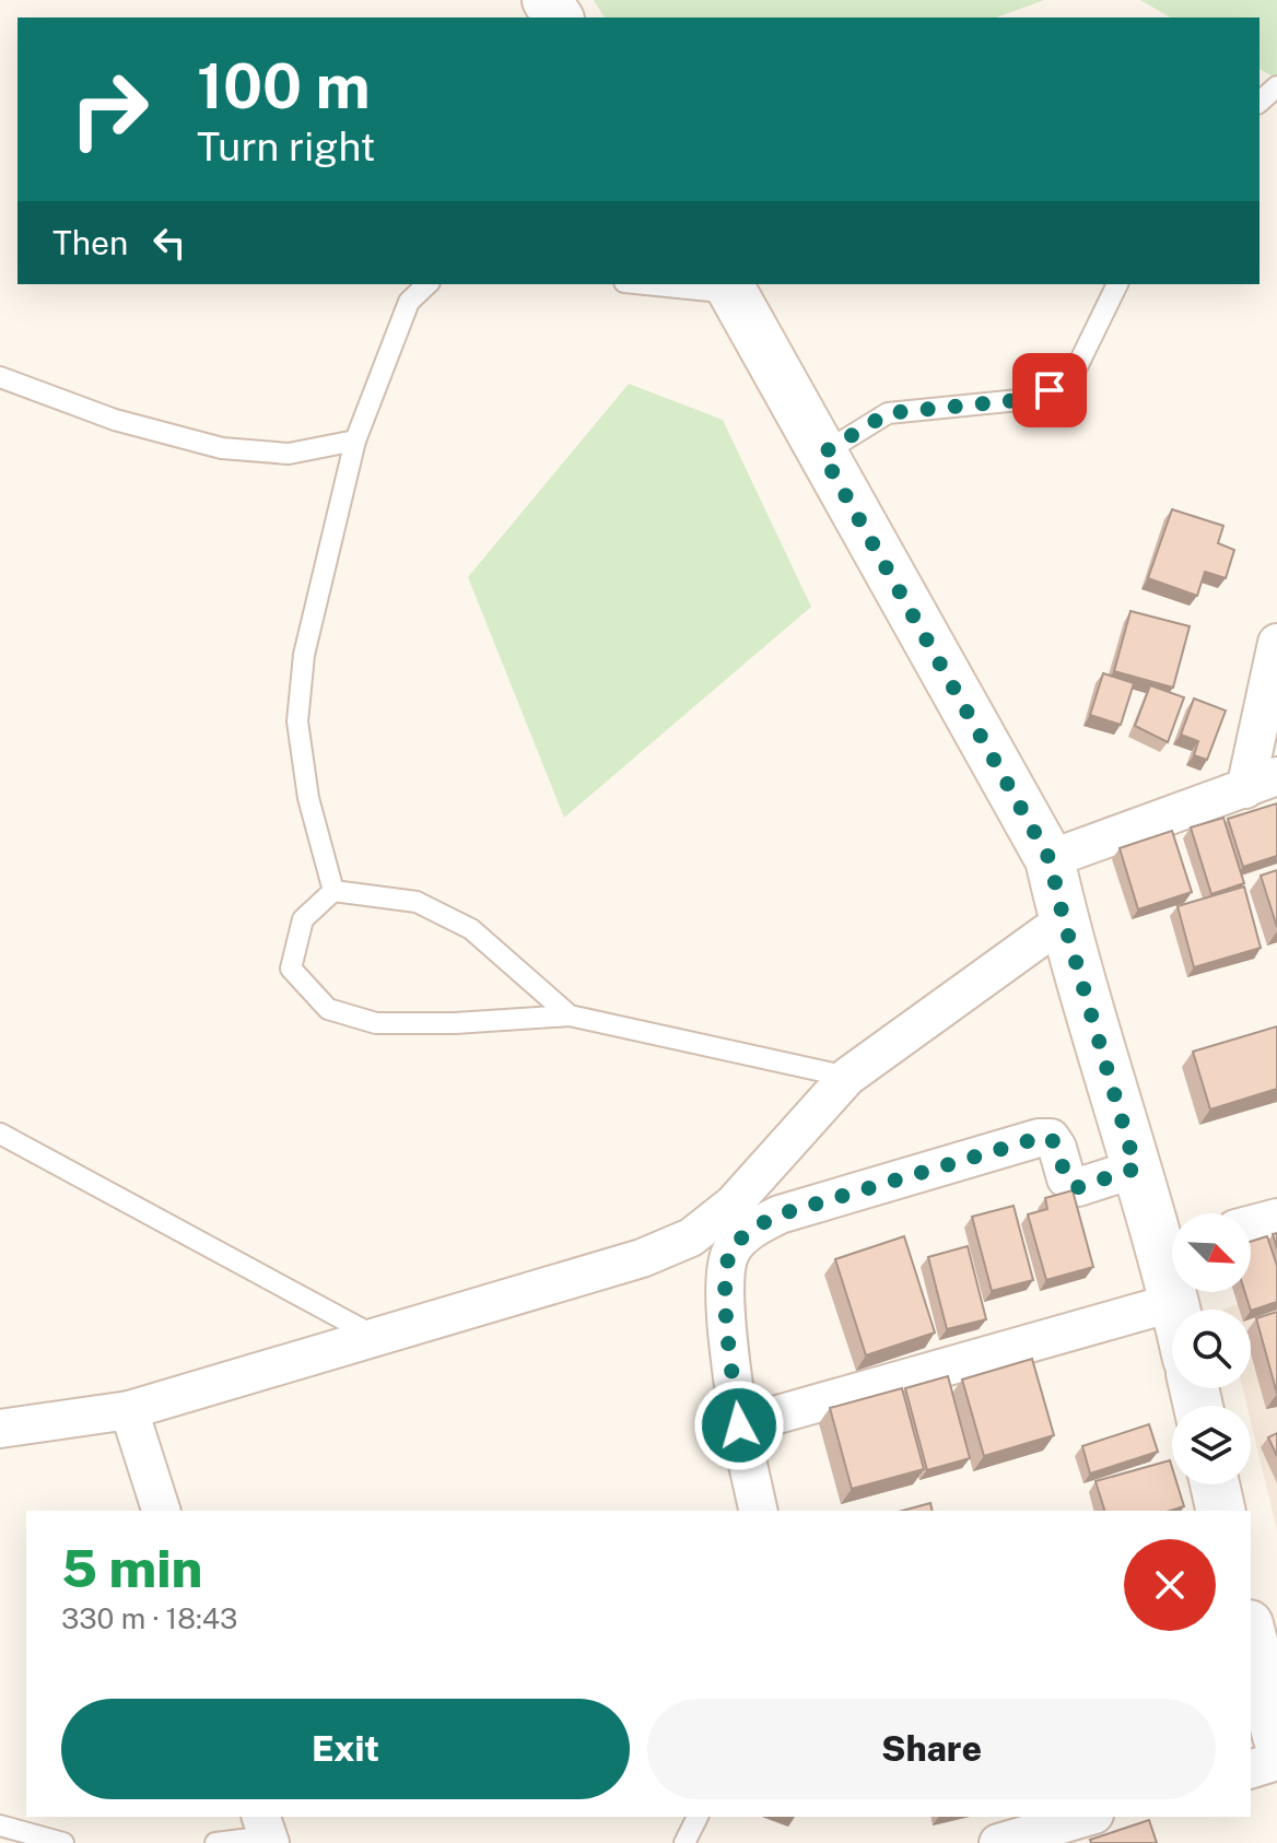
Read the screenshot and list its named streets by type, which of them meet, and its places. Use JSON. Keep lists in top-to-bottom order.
{
  "north": "bottom right",
  "page": {
    "turn": ["100 m", "Turn right"],
    "then": "Then",
    "heading": ["5 min", "330 m · 18:43"],
    "buttons": ["Exit", "Share"]
  }
}
